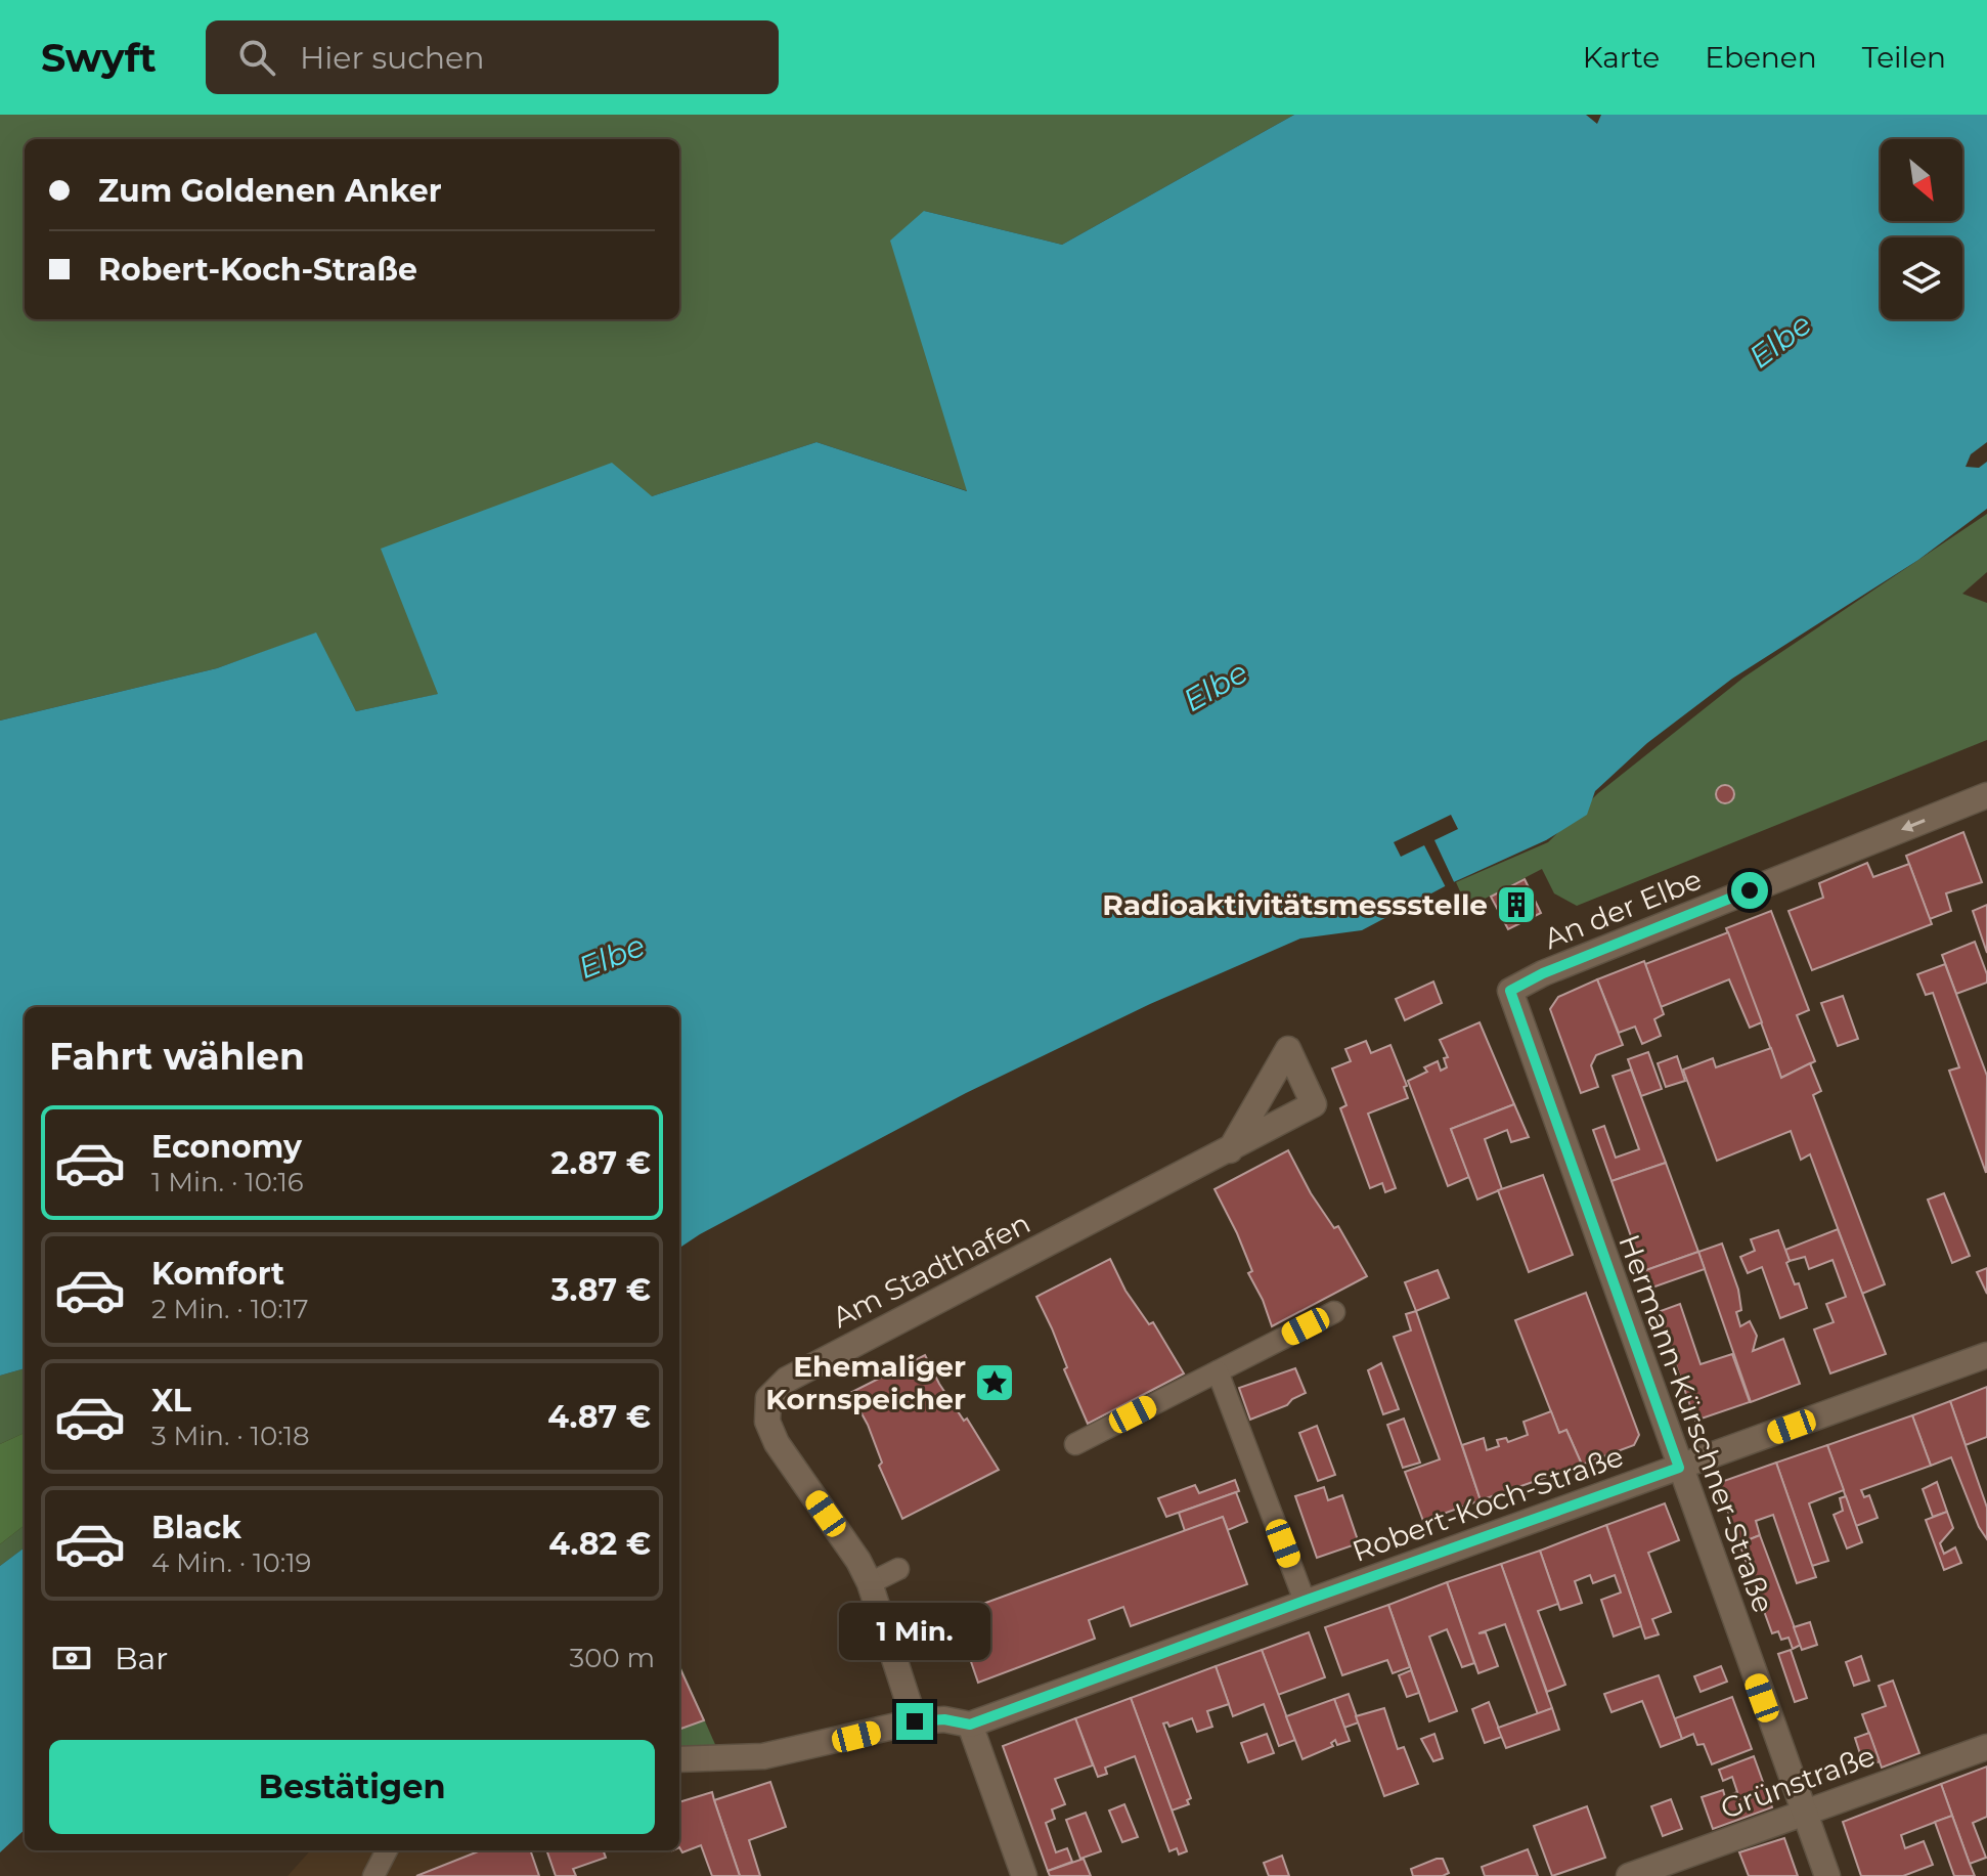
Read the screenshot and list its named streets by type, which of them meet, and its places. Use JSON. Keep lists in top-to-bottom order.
{
  "streets": {
    "street": [
      "An der Elbe",
      "Am Stadthafen",
      "Hermann-Kürschner-Straße",
      "Robert-Koch-Straße",
      "Grünstraße"
    ]
  },
  "crossings": [
    ["An der Elbe", "Hermann-Kürschner-Straße"],
    ["Am Stadthafen", "Robert-Koch-Straße"],
    ["Hermann-Kürschner-Straße", "Robert-Koch-Straße"],
    ["Hermann-Kürschner-Straße", "Grünstraße"]
  ],
  "one_way": ["An der Elbe"],
  "water": ["Elbe"],
  "places": {
    "building": ["Radioaktivitätsmessstelle"],
    "place": ["Ehemaliger Kornspeicher"]
  },
  "north": "bottom right",
  "page": {
    "header": "Swyft",
    "search": "Hier suchen",
    "nav": ["Karte", "Ebenen", "Teilen"],
    "banner": ["Zum Goldenen Anker", "Robert-Koch-Straße"],
    "heading": "Fahrt wählen",
    "list": [
      {
        "name": "Economy",
        "note": "1 Min. · 10:16",
        "value": "2.87 €"
      },
      {
        "name": "Komfort",
        "note": "2 Min. · 10:17",
        "value": "3.87 €"
      },
      {
        "name": "XL",
        "note": "3 Min. · 10:18",
        "value": "4.87 €"
      },
      {
        "name": "Black",
        "note": "4 Min. · 10:19",
        "value": "4.82 €"
      }
    ],
    "bubble": "1 Min.",
    "pay": ["Bar", "300 m"],
    "buttons": "Bestätigen"
  }
}
